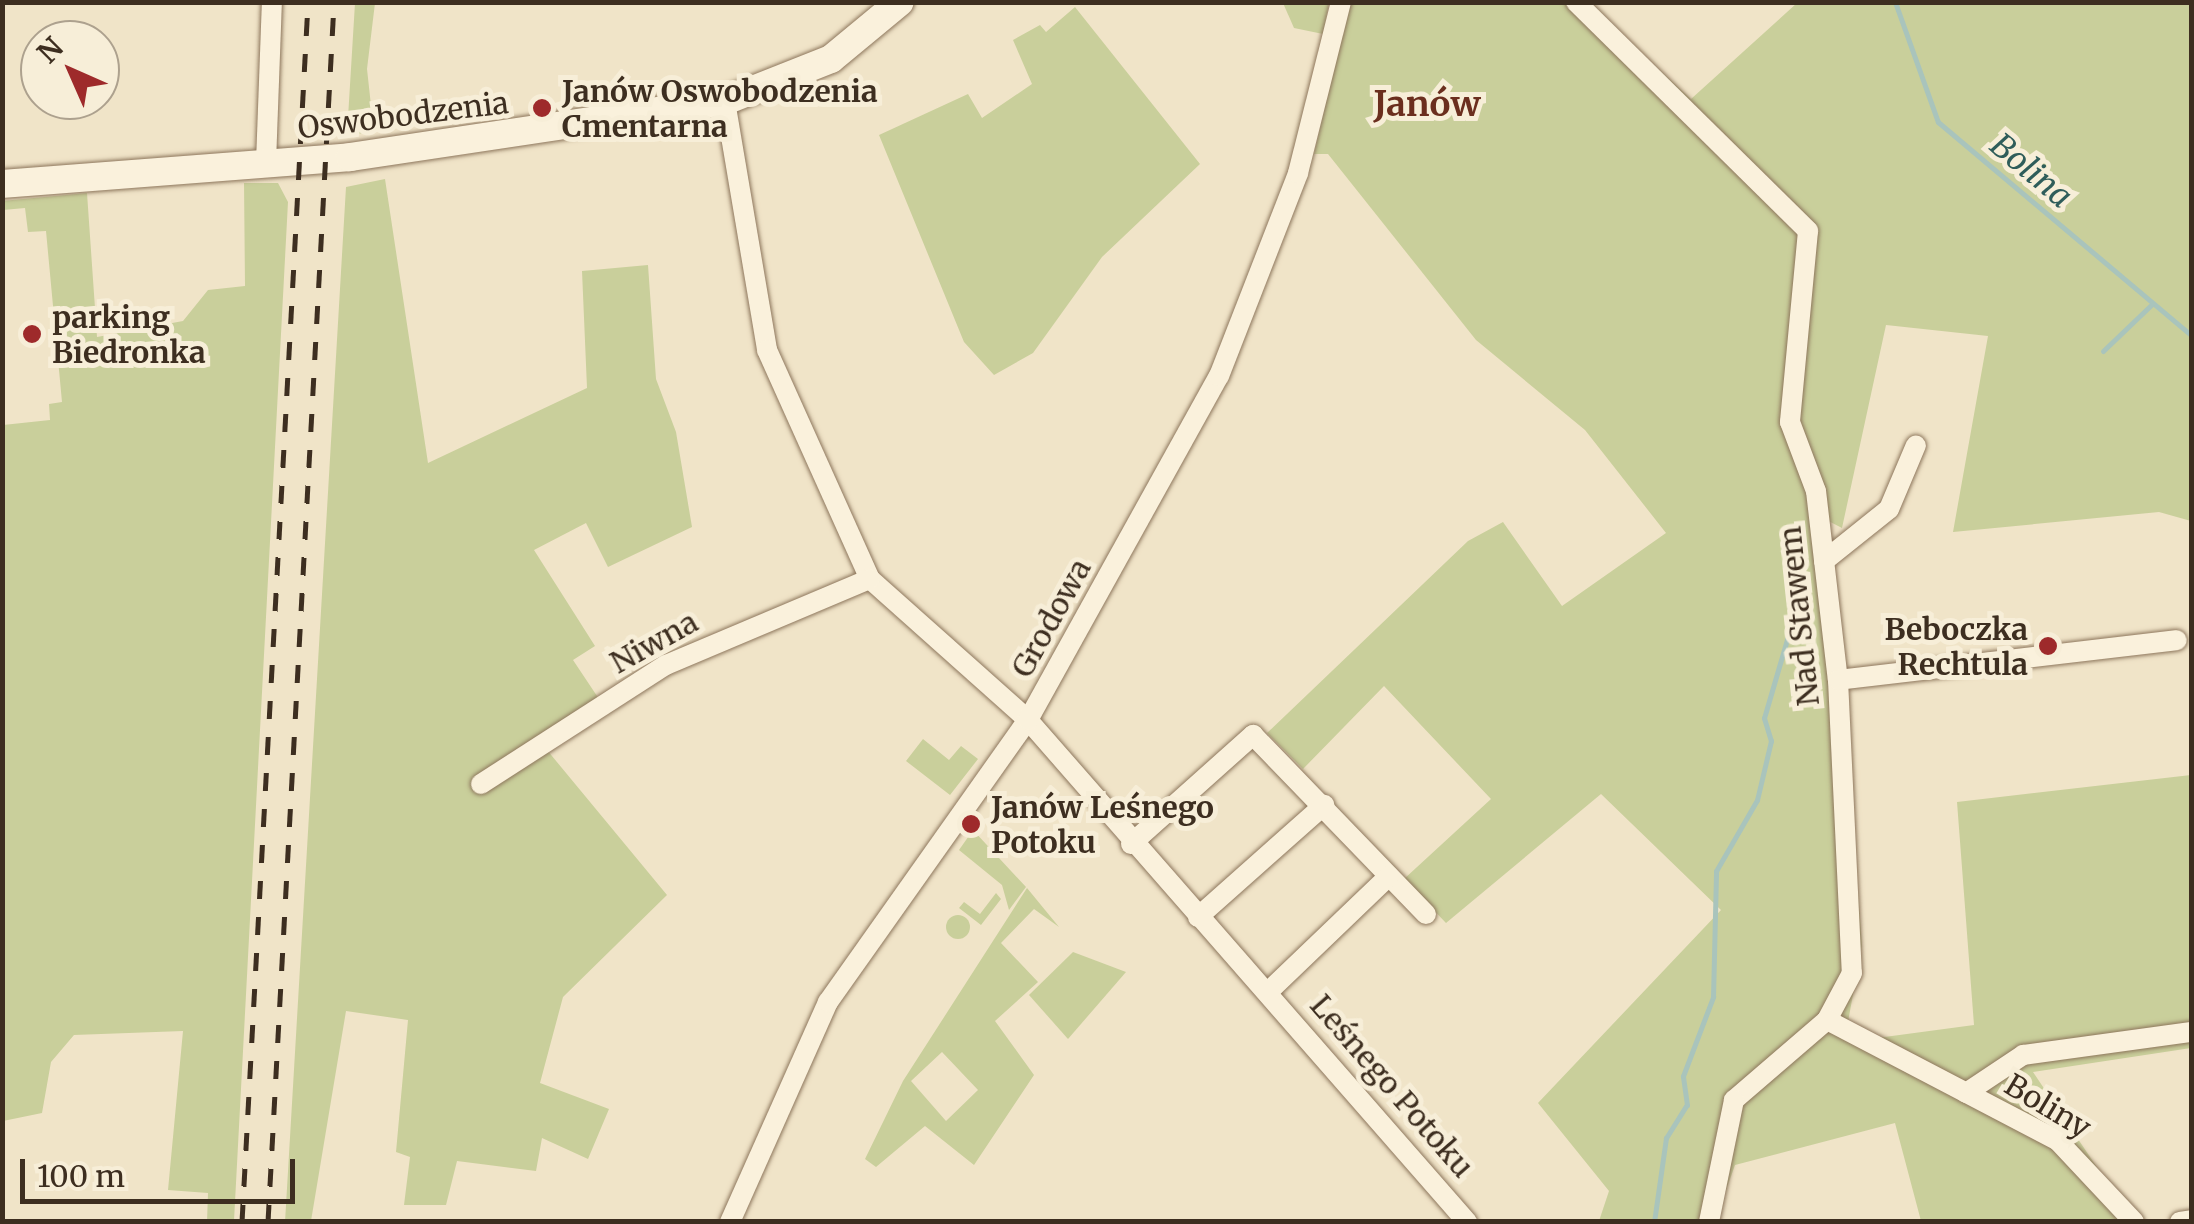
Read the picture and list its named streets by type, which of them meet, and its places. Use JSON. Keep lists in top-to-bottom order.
{
  "streets": {
    "street": [
      "Oswobodzenia",
      "Nad Stawem",
      "Grodowa",
      "Niwna",
      "Leśnego Potoku",
      "Boliny"
    ]
  },
  "crossings": [
    ["Oswobodzenia", "Leśnego Potoku"],
    ["Grodowa", "Leśnego Potoku"],
    ["Niwna", "Leśnego Potoku"]
  ],
  "districts": ["Janów"],
  "water": ["Bolina"],
  "places": [
    "Janów Oswobodzenia Cmentarna",
    "parking Biedronka",
    "Beboczka Rechtula",
    "Janów Leśnego Potoku"
  ],
  "scale_bar": "100 m",
  "north": "top left"
}
